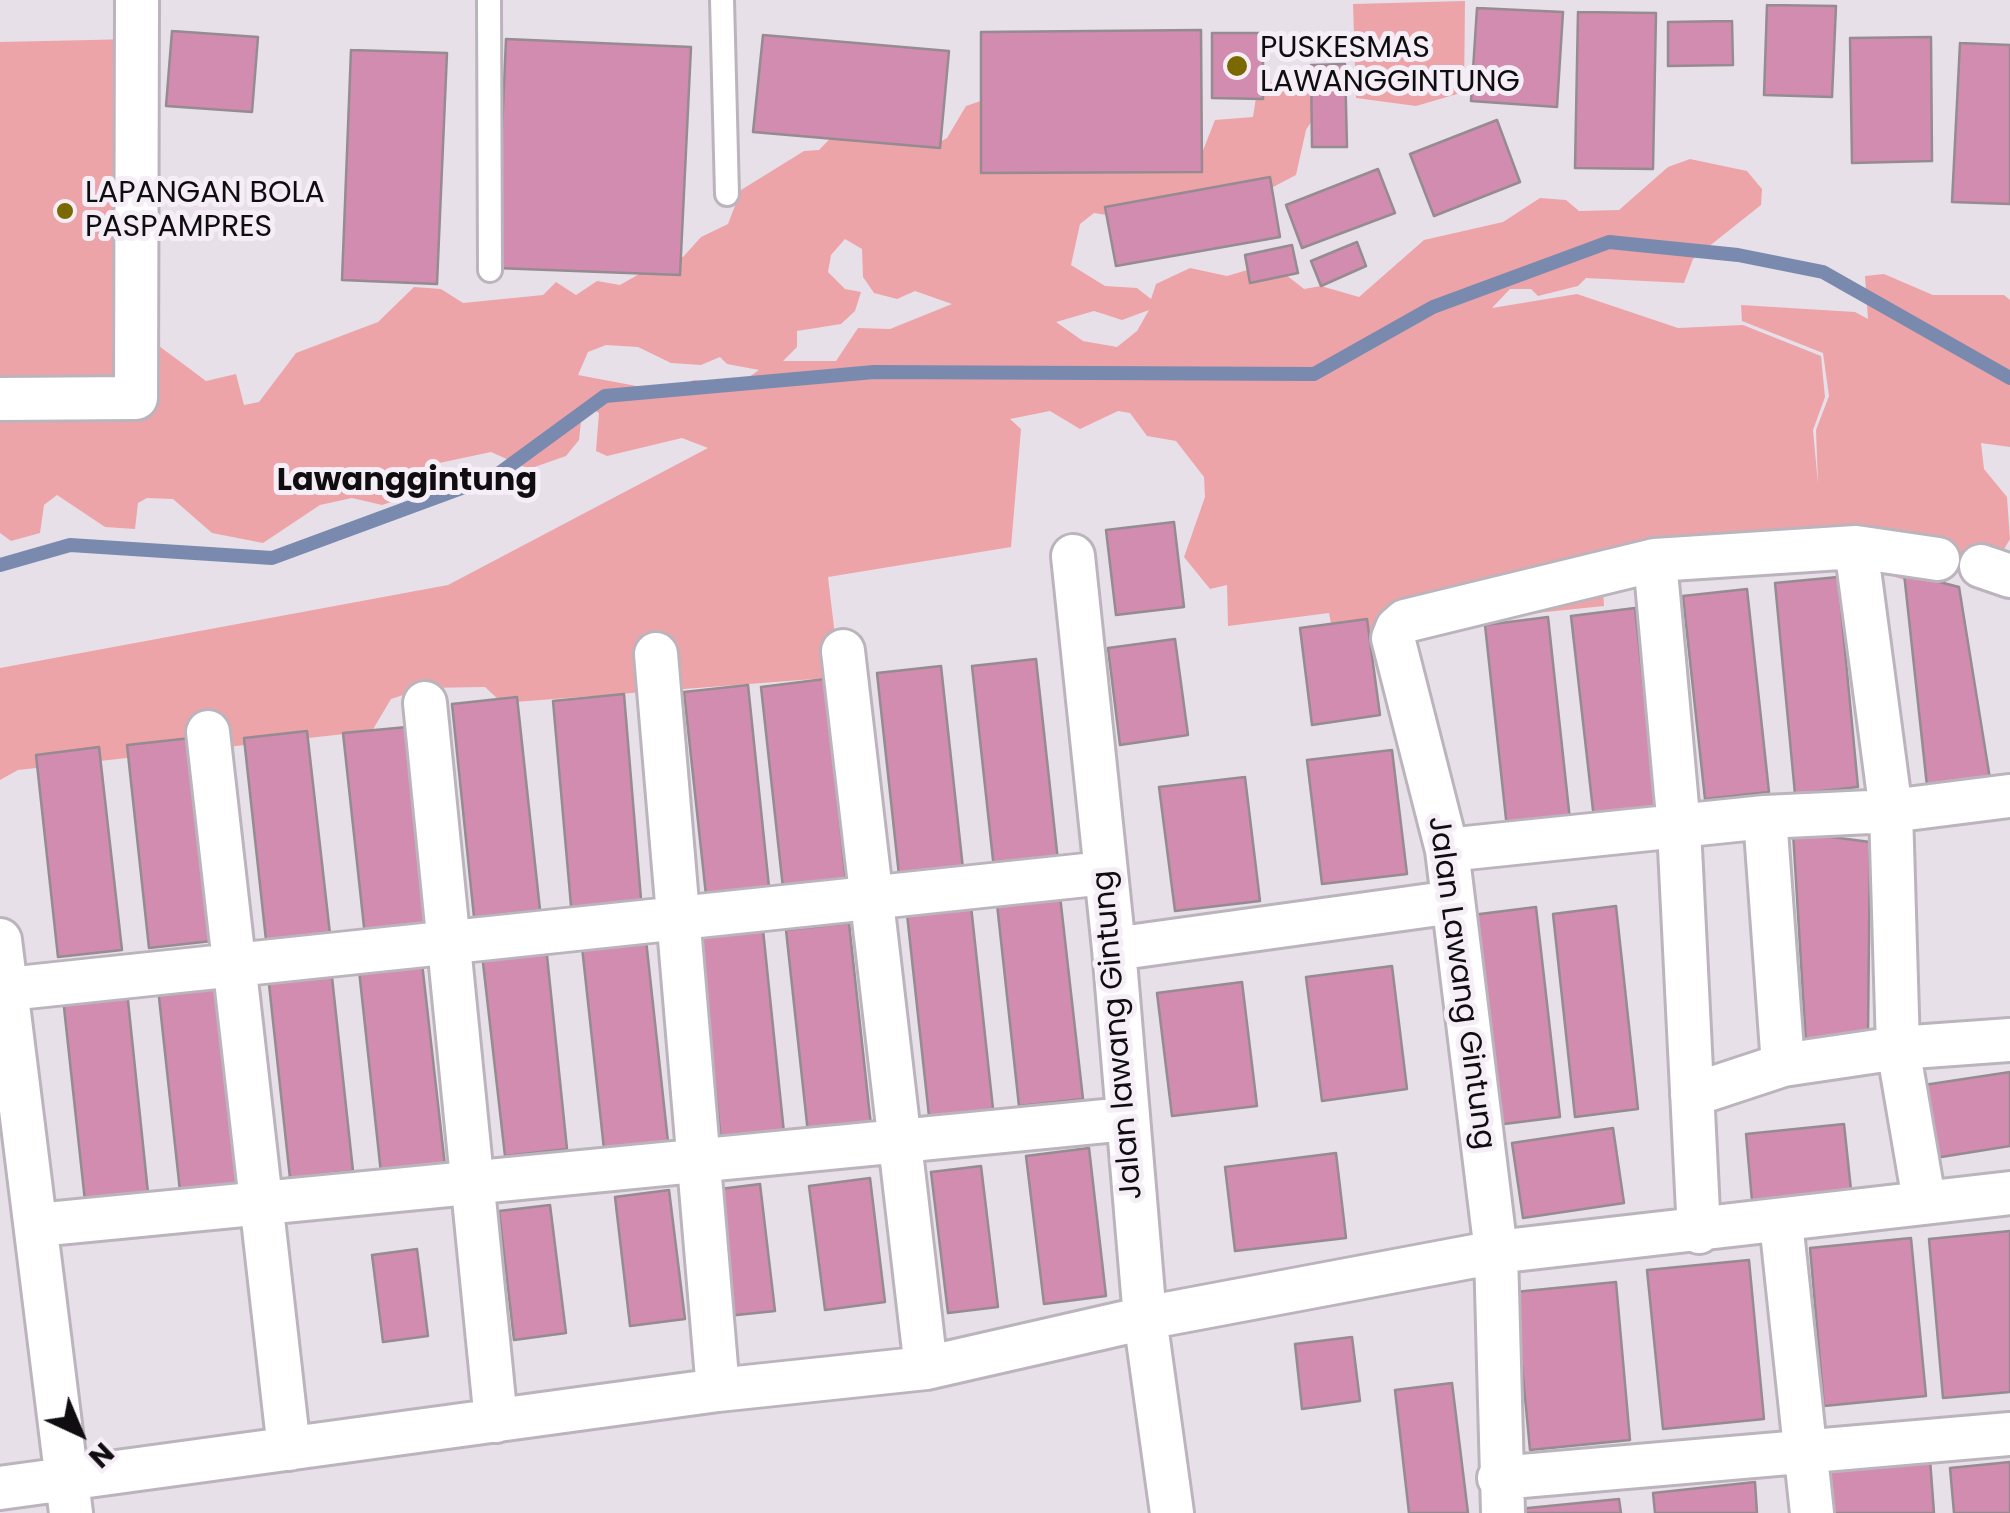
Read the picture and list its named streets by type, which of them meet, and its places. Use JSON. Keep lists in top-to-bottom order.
{
  "streets": {
    "street": ["Jalan Lawang Gintung", "Jalan lawang Gintung"]
  },
  "crossings": [
    ["Jalan Lawang Gintung", "Jalan lawang Gintung"]
  ],
  "districts": ["Lawanggintung"],
  "places": ["PUSKESMAS LAWANGGINTUNG", "LAPANGAN BOLA PASPAMPRES"],
  "north": "bottom right"
}
